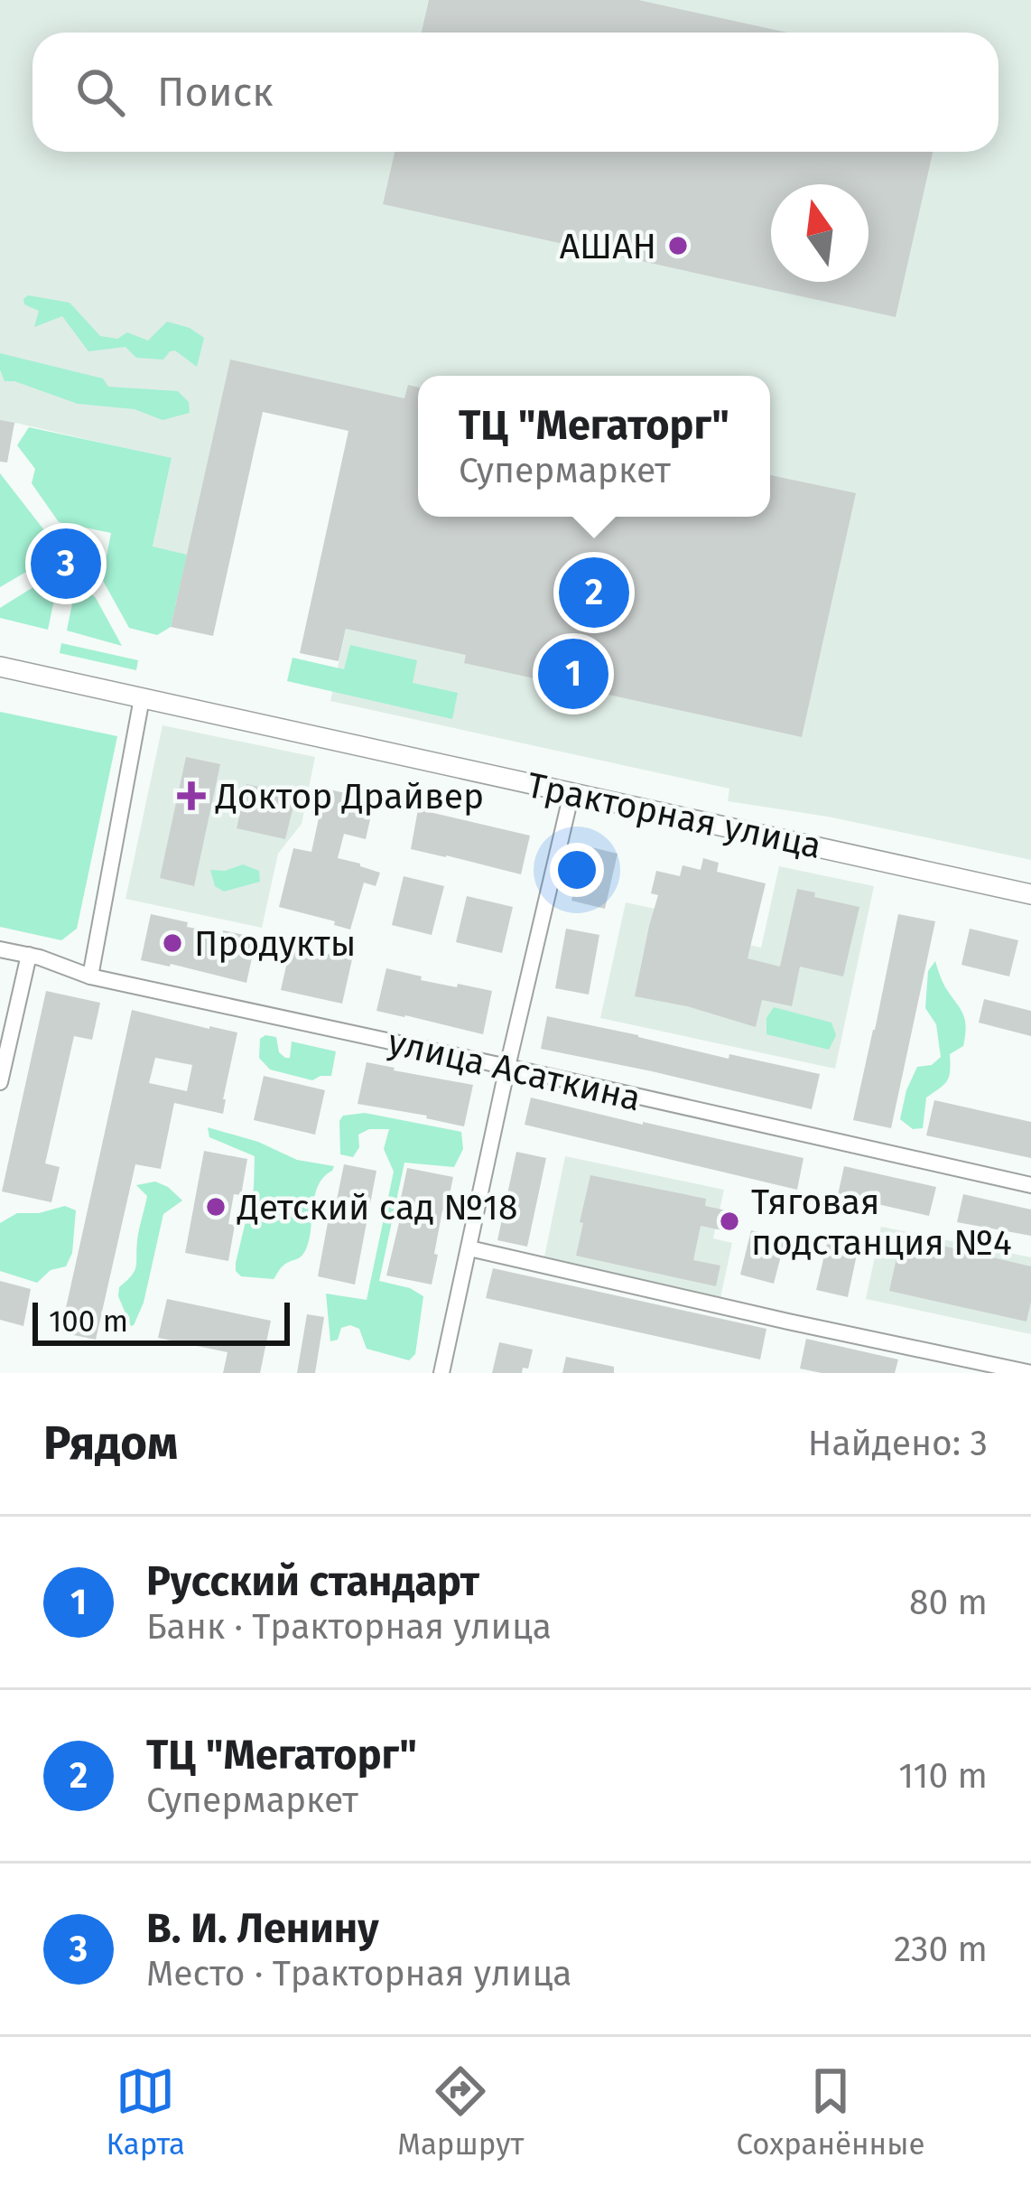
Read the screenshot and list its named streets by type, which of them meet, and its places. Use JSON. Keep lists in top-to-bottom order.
{
  "streets": {
    "main road": ["Тракторная улица"],
    "street": ["улица Асаткина"]
  },
  "places": {
    "other": [
      "АШАН",
      "Продукты",
      "Детский сад №18",
      "Тяговая подстанция №4"
    ],
    "health": ["Доктор Драйвер"]
  },
  "scale_bar": "100 m",
  "north": "top",
  "page": {
    "search": "Поиск",
    "popup": ["ТЦ \"Мегаторг\"", "Супермаркет"],
    "pins": ["3", "2", "1"],
    "scale": "100 m",
    "heading": ["Рядом", "Найдено: 3"],
    "list": [
      {
        "mark": "1",
        "name": "Русский стандарт",
        "note": "Банк · Тракторная улица",
        "value": "80 m"
      },
      {
        "mark": "2",
        "name": "ТЦ \"Мегаторг\"",
        "note": "Супермаркет",
        "value": "110 m"
      },
      {
        "mark": "3",
        "name": "В. И. Ленину",
        "note": "Место · Тракторная улица",
        "value": "230 m"
      }
    ],
    "nav": ["Карта", "Маршрут", "Сохранённые"]
  }
}
